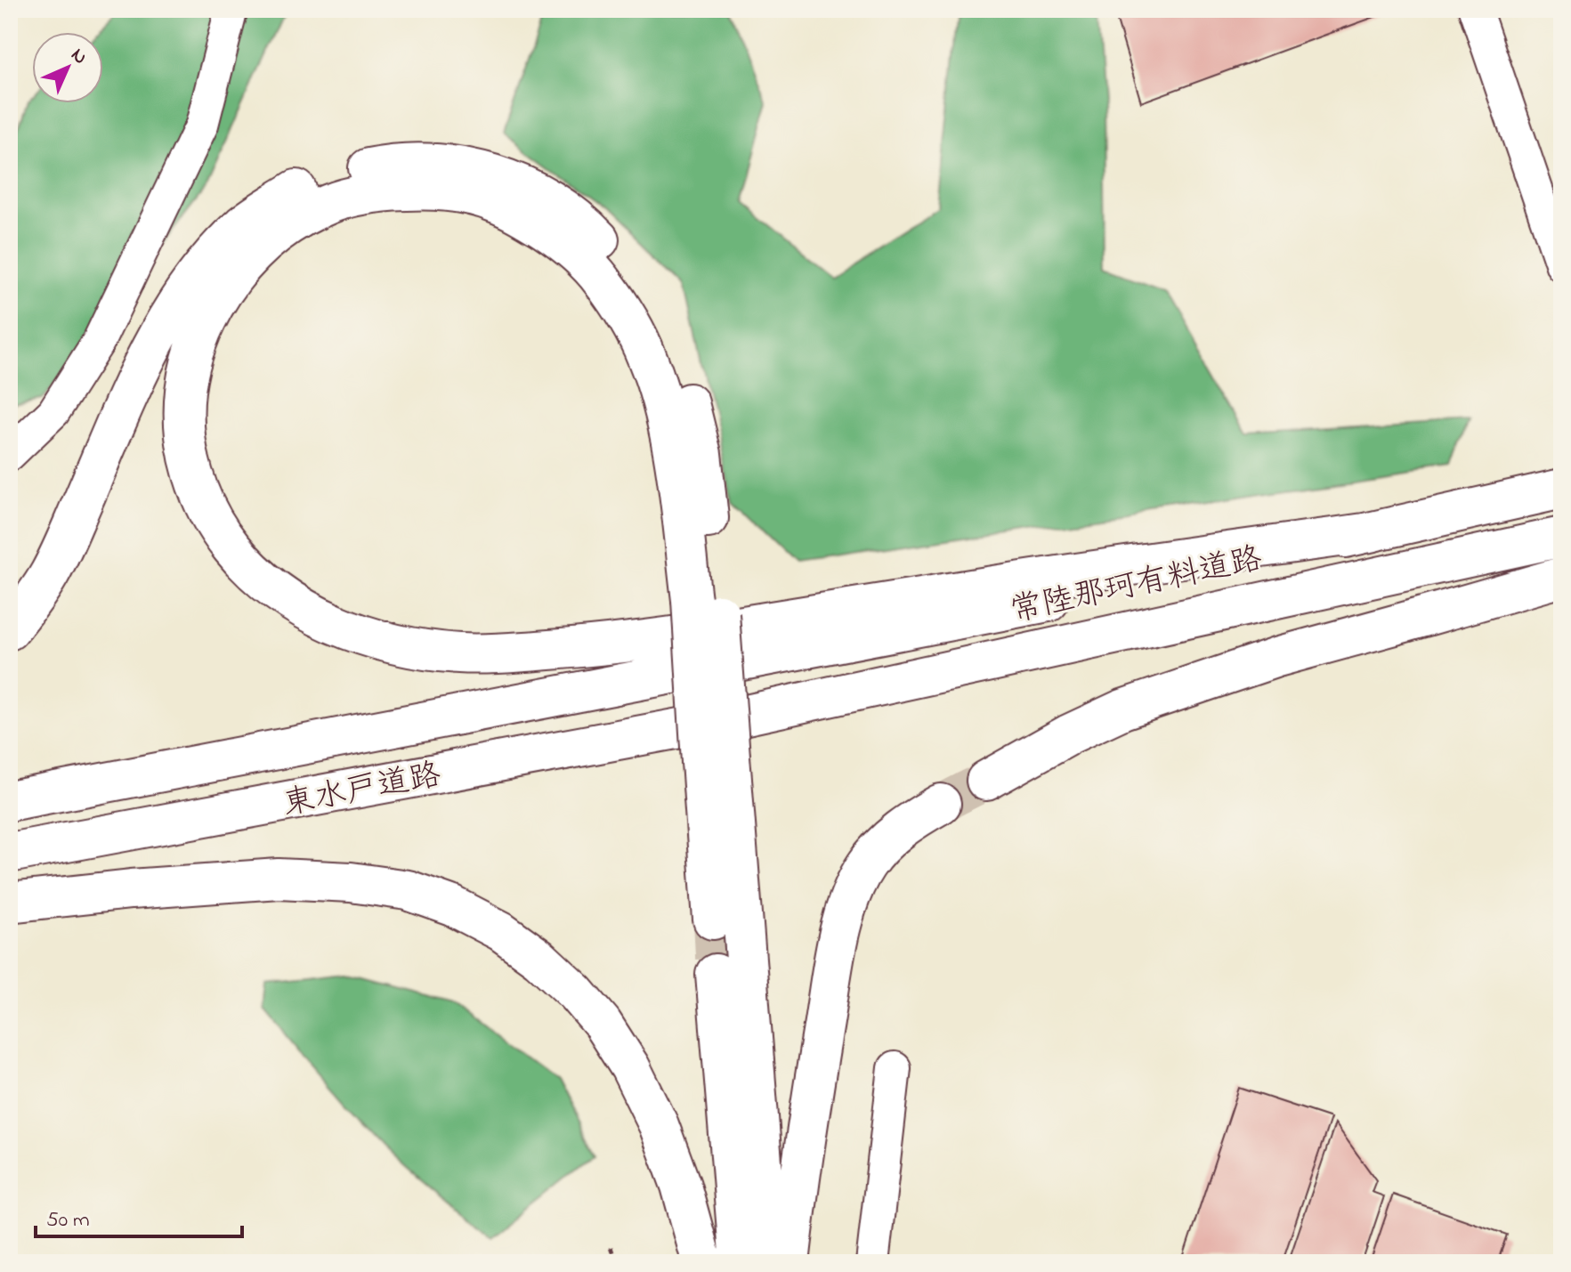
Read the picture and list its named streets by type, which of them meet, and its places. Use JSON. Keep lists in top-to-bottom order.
{
  "streets": {
    "highway": ["常陸那珂有料道路", "東水戸道路"]
  },
  "crossings": [
    ["常陸那珂有料道路", "東水戸道路"]
  ],
  "scale_bar": "50 m",
  "north": "top right"
}
